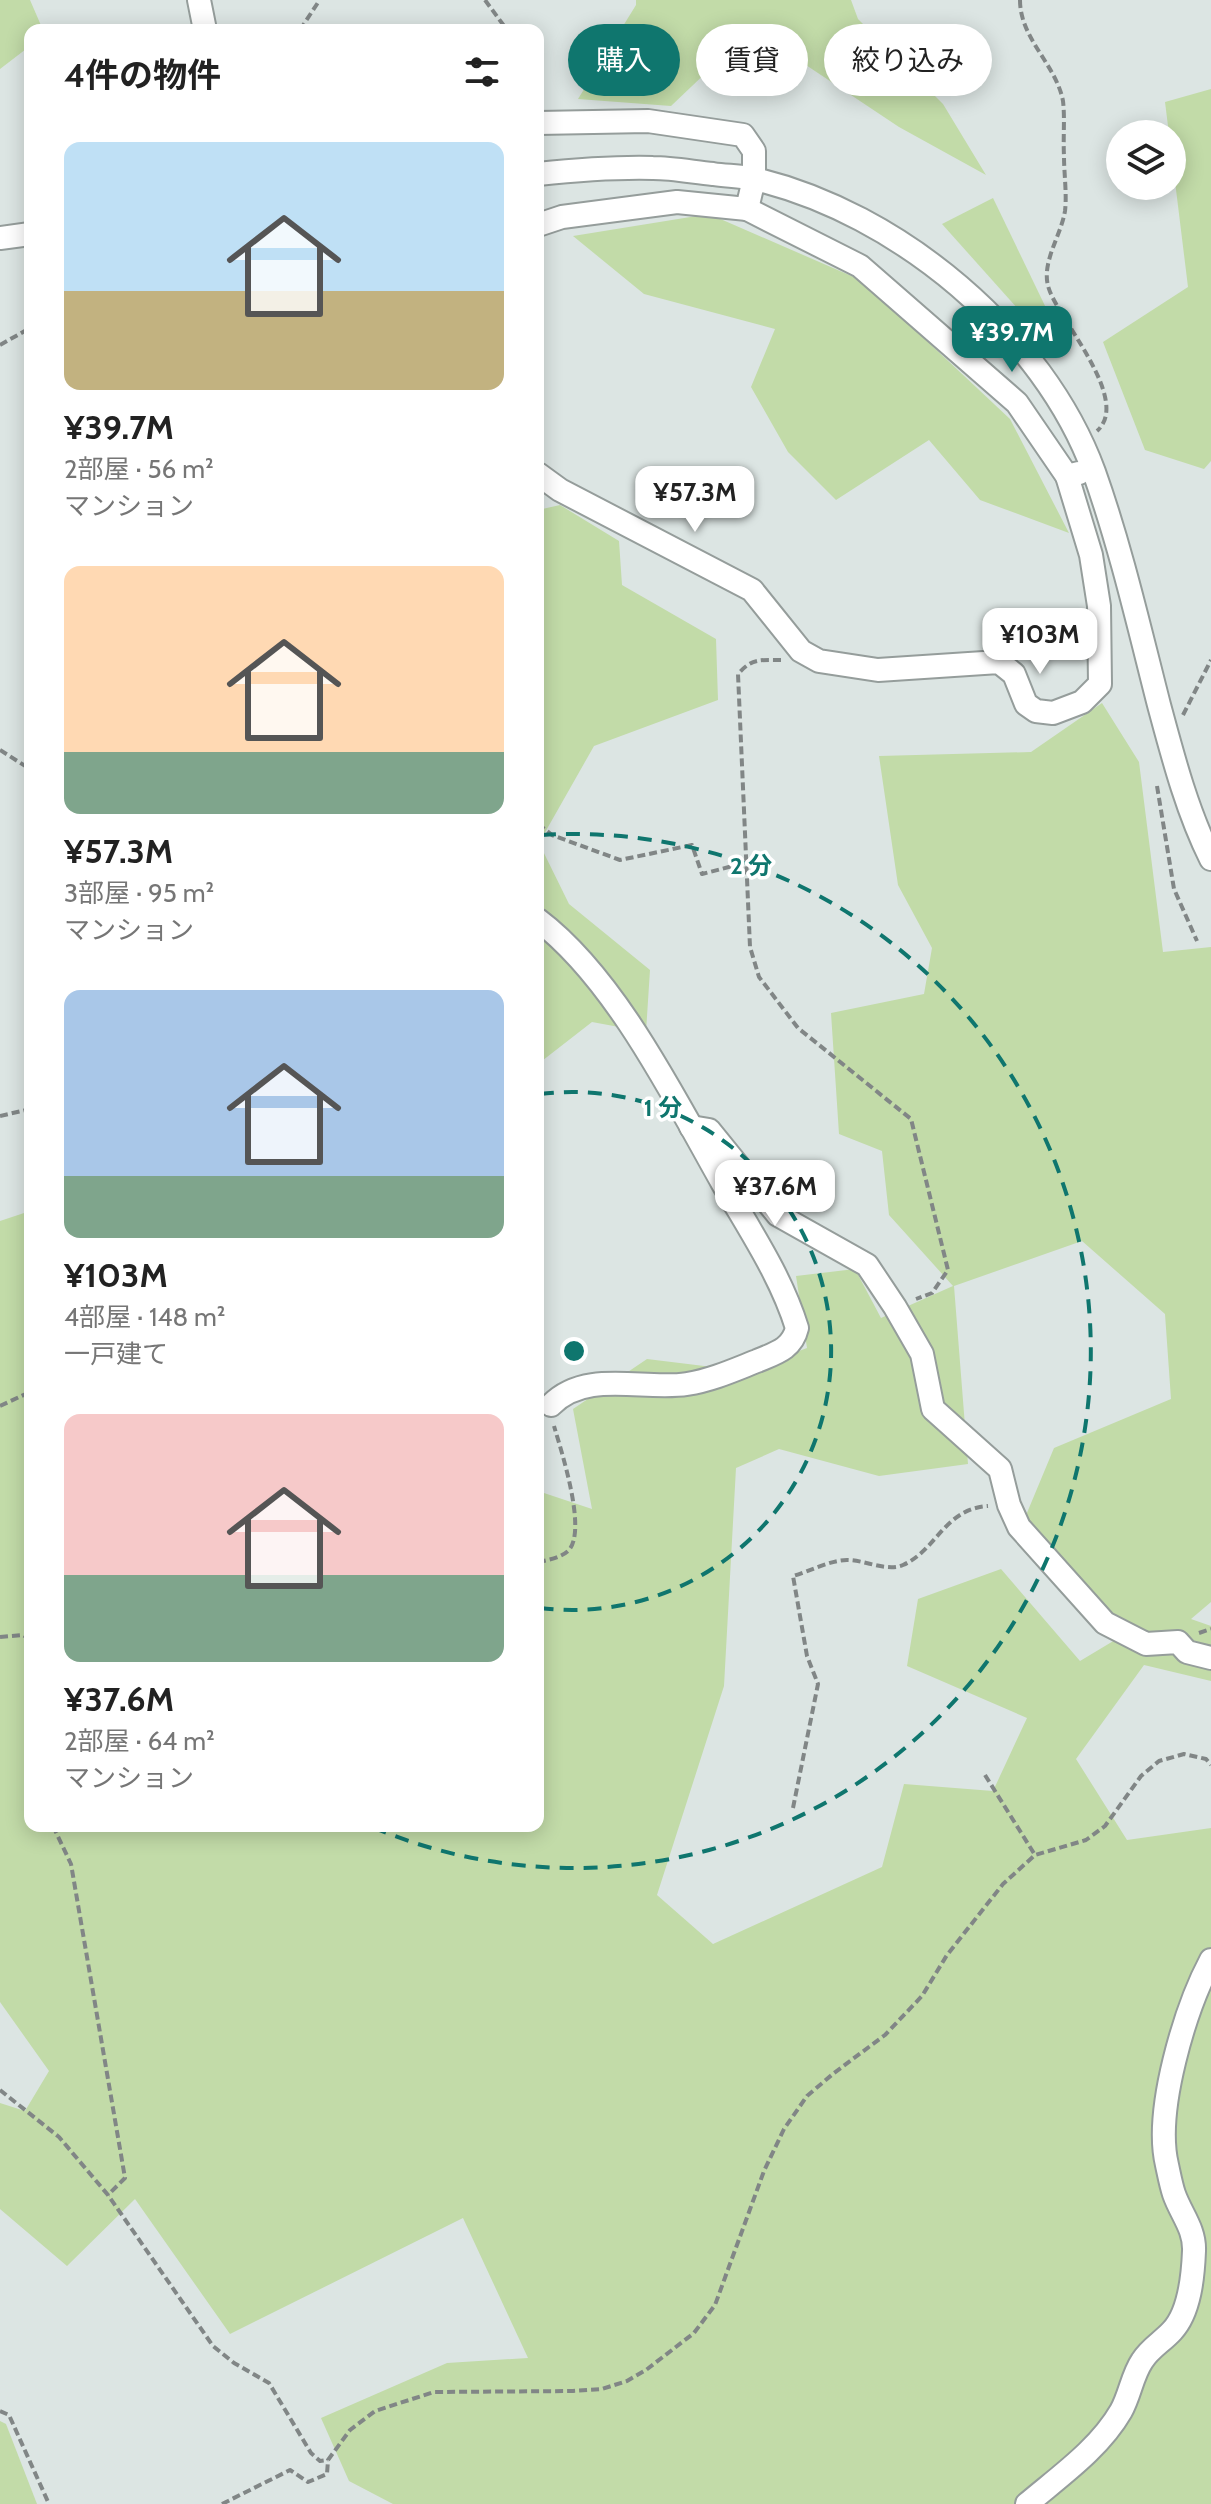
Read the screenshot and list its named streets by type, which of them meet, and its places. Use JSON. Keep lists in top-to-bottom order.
{
  "page": {
    "chip": ["購入", "賃貸", "絞り込み"],
    "heading": "4件の物件",
    "list": [
      {
        "name": "¥39.7M",
        "note": "2部屋 · 56 m² · マンション"
      },
      {
        "name": "¥57.3M",
        "note": "3部屋 · 95 m² · マンション"
      },
      {
        "name": "¥103M",
        "note": "4部屋 · 148 m² · 一戸建て"
      },
      {
        "name": "¥37.6M",
        "note": "2部屋 · 64 m² · マンション"
      }
    ],
    "price": [
      "¥39.7M",
      "¥57.3M",
      "¥103M",
      "¥37.6M"
    ]
  },
  "rings": ["2 分", "1 分"]
}
